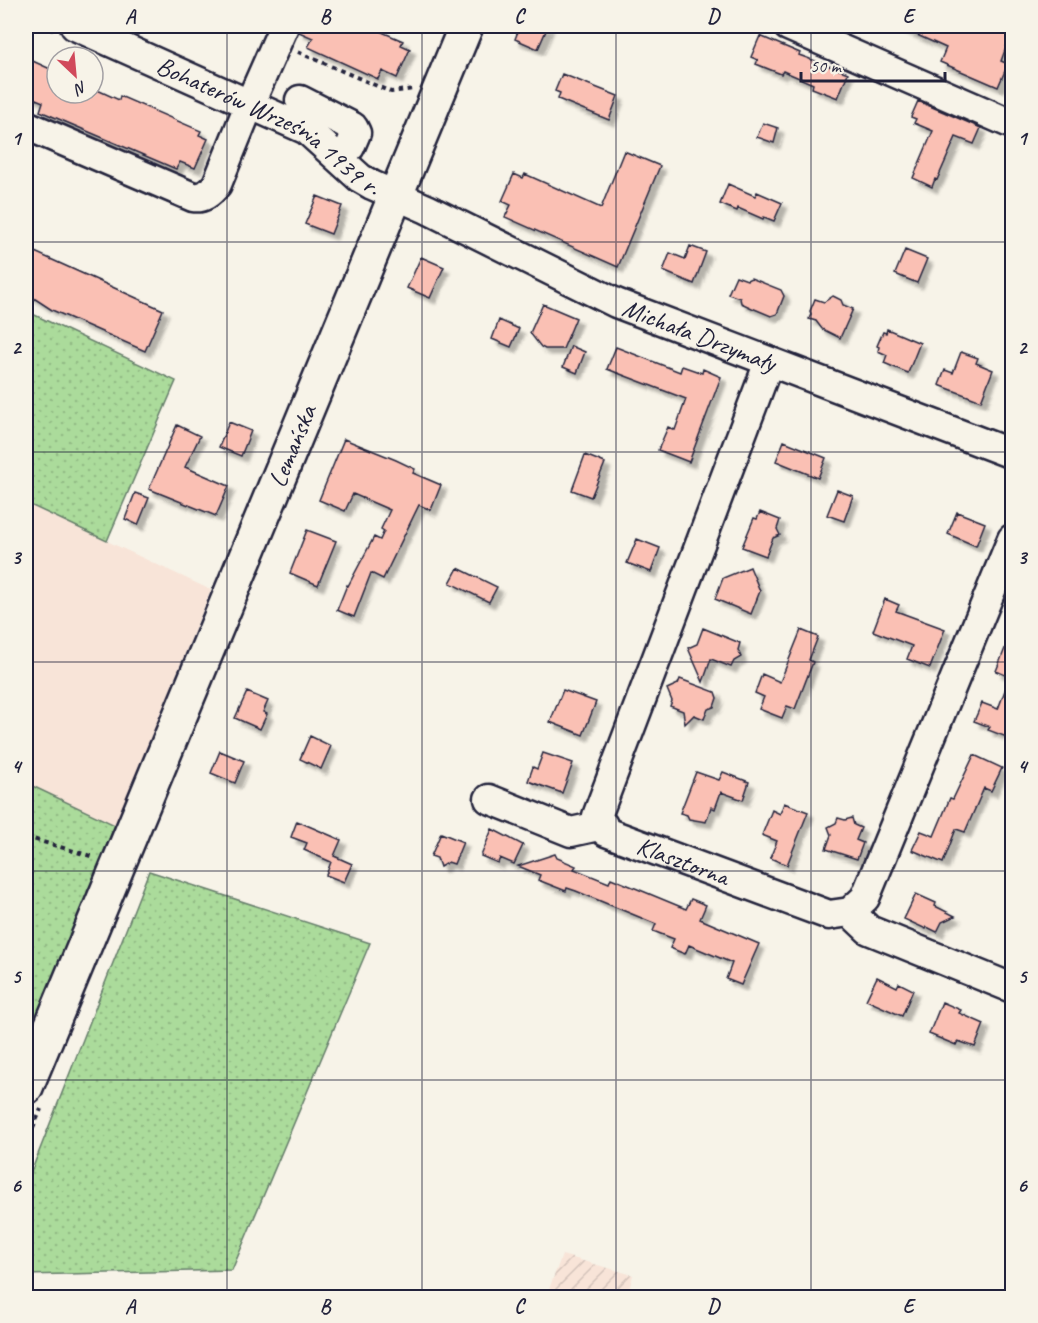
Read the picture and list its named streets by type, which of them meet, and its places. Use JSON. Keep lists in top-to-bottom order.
{
  "streets": {
    "main road": ["Lemańska"],
    "street": ["Bohaterów Września 1939 r.", "Michała Drzymały", "Klasztorna"]
  },
  "crossings": [
    ["Bohaterów Września 1939 r.", "Michała Drzymały"],
    ["Bohaterów Września 1939 r.", "Lemańska"],
    ["Michała Drzymały", "Lemańska"]
  ],
  "scale_bar": "50 m",
  "north": "bottom right",
  "grid": {
    "columns": [
      "A",
      "B",
      "C",
      "D",
      "E"
    ],
    "rows": [
      "1",
      "2",
      "3",
      "4",
      "5",
      "6"
    ]
  }
}
